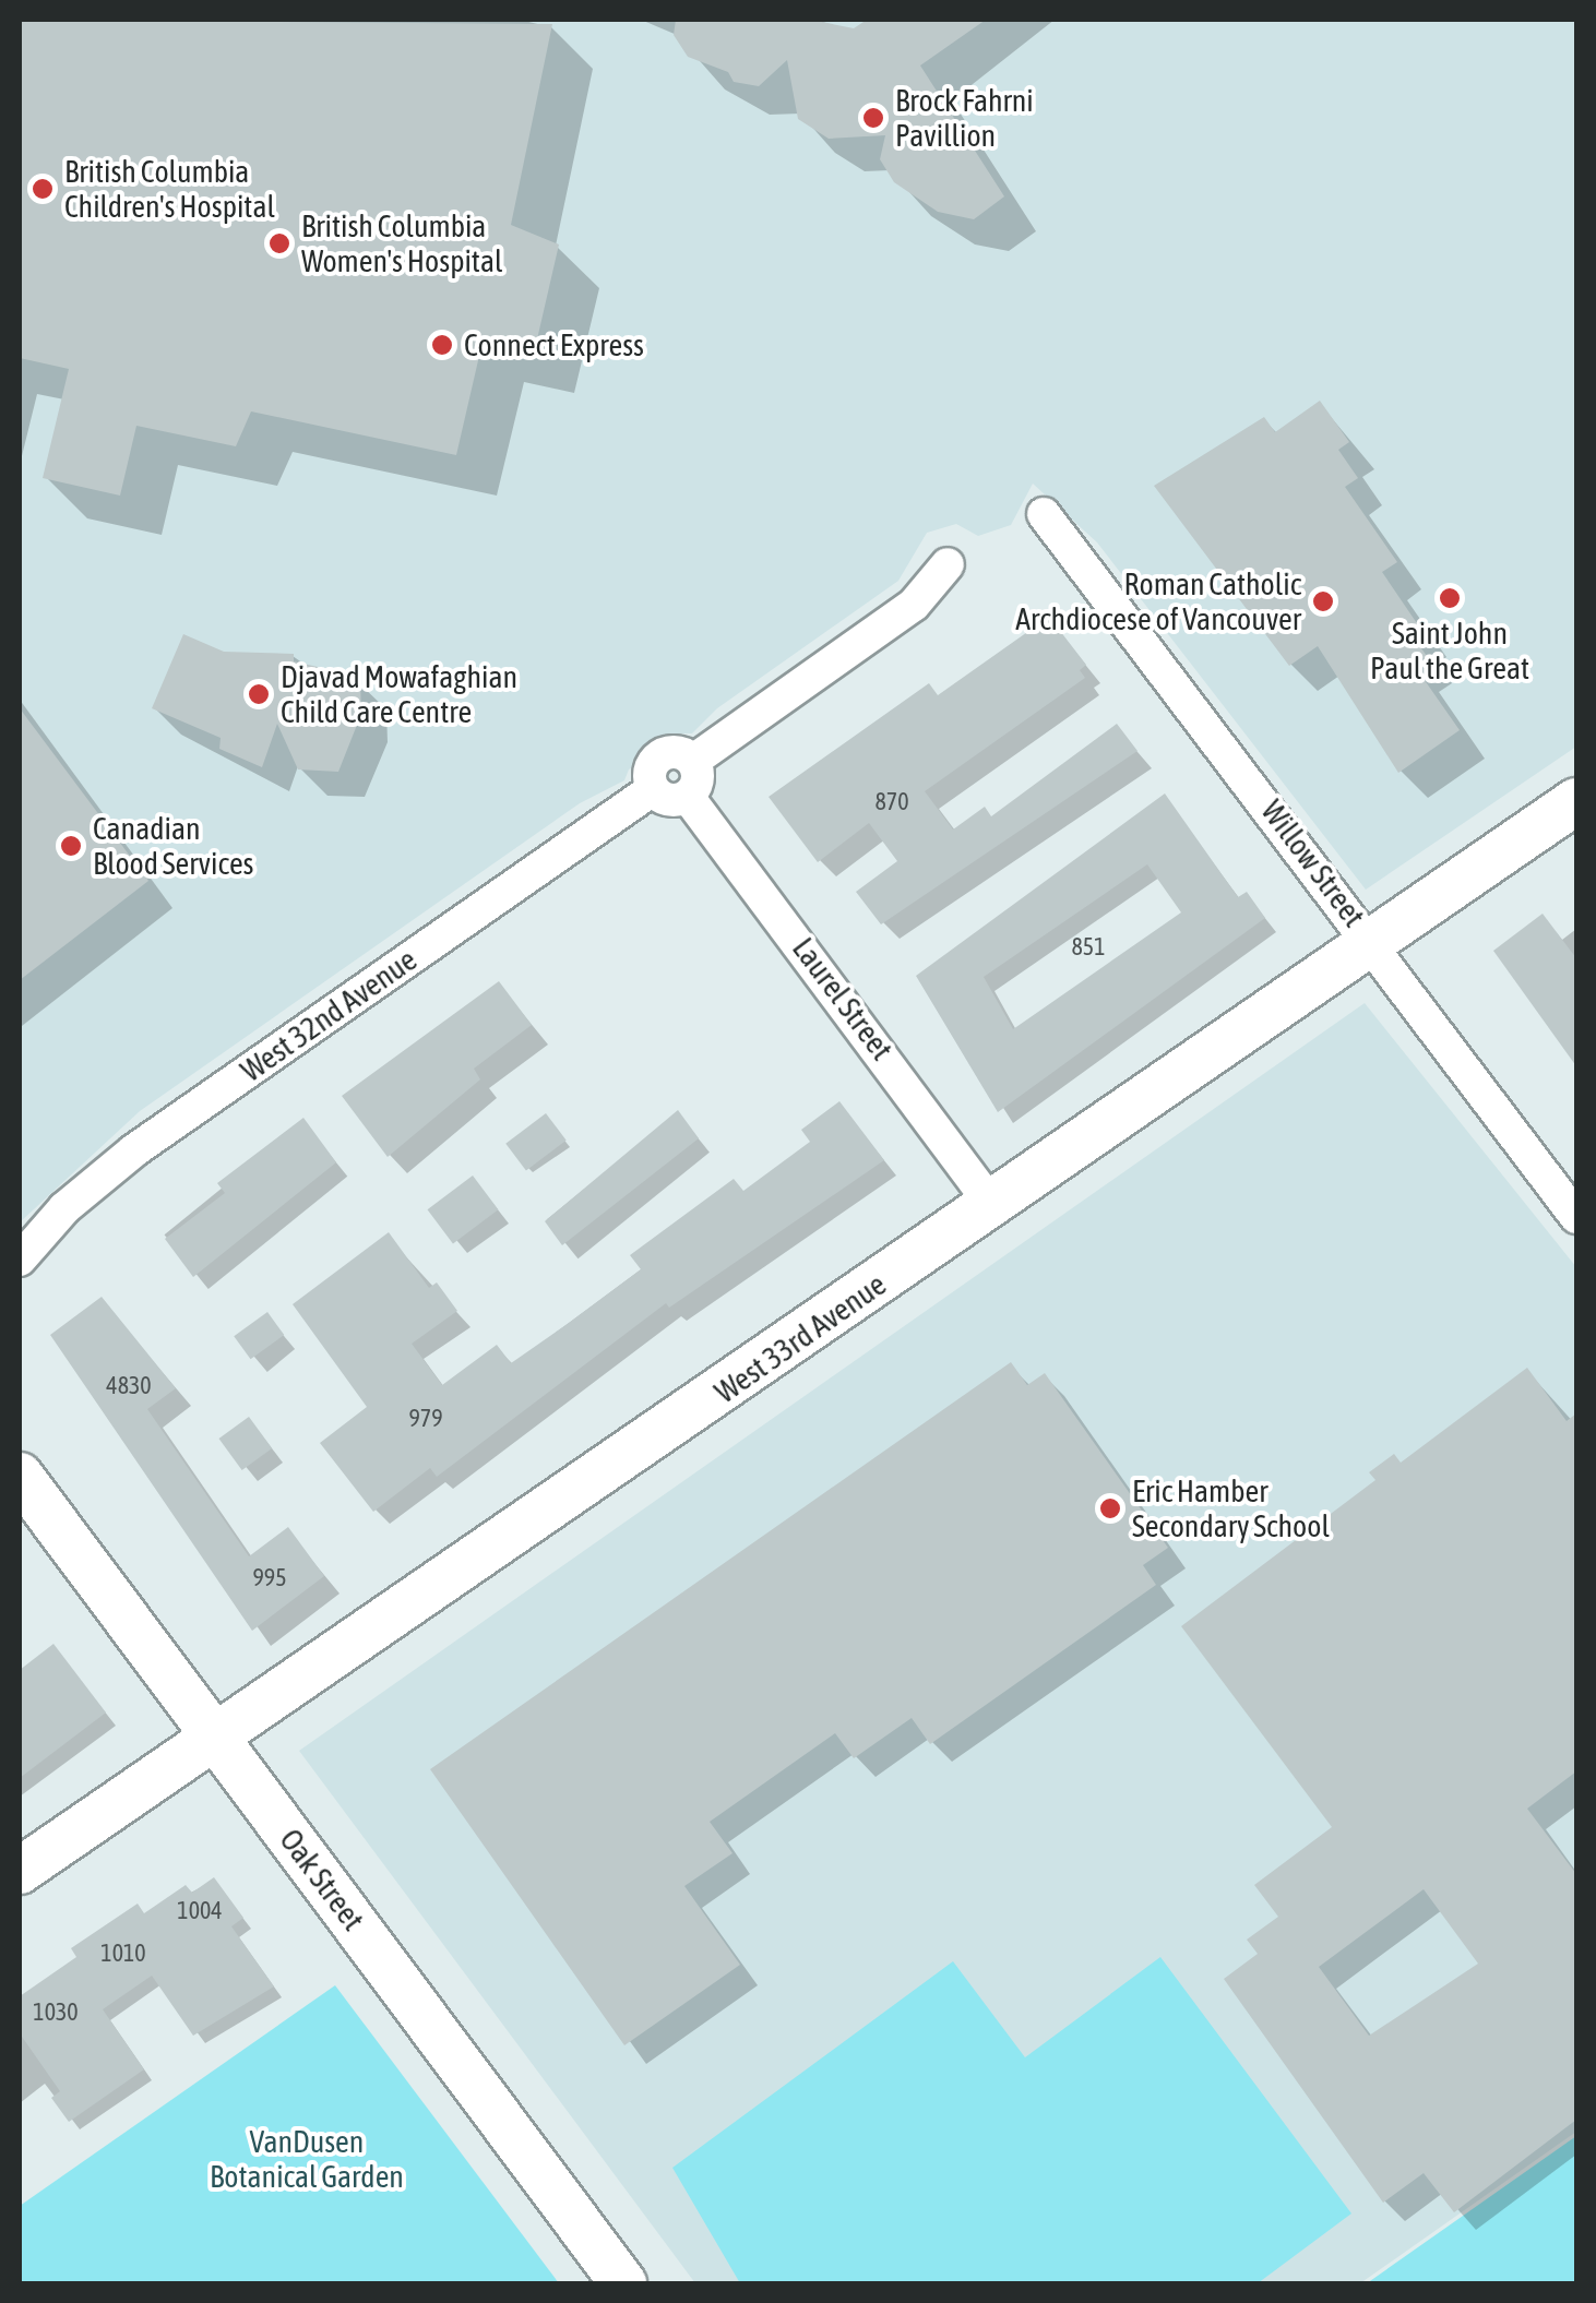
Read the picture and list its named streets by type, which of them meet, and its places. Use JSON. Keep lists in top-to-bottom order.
{
  "streets": {
    "street": [
      "Willow Street",
      "Laurel Street",
      "West 32nd Avenue",
      "West 33rd Avenue",
      "Oak Street"
    ]
  },
  "crossings": [
    ["Willow Street", "West 33rd Avenue"],
    ["Laurel Street", "West 32nd Avenue"],
    ["Laurel Street", "West 33rd Avenue"],
    ["West 33rd Avenue", "Oak Street"]
  ],
  "parks": ["VanDusen Botanical Garden"],
  "places": [
    "Brock Fahrni Pavillion",
    "British Columbia Children's Hospital",
    "British Columbia Women's Hospital",
    "Connect Express",
    "Saint John Paul the Great",
    "Roman Catholic Archdiocese of Vancouver",
    "Djavad Mowafaghian Child Care Centre",
    "Canadian Blood Services",
    "Eric Hamber Secondary School"
  ],
  "house_numbers": [
    "870",
    "851",
    "4830",
    "979",
    "995",
    "1004",
    "1010",
    "1030"
  ]
}
